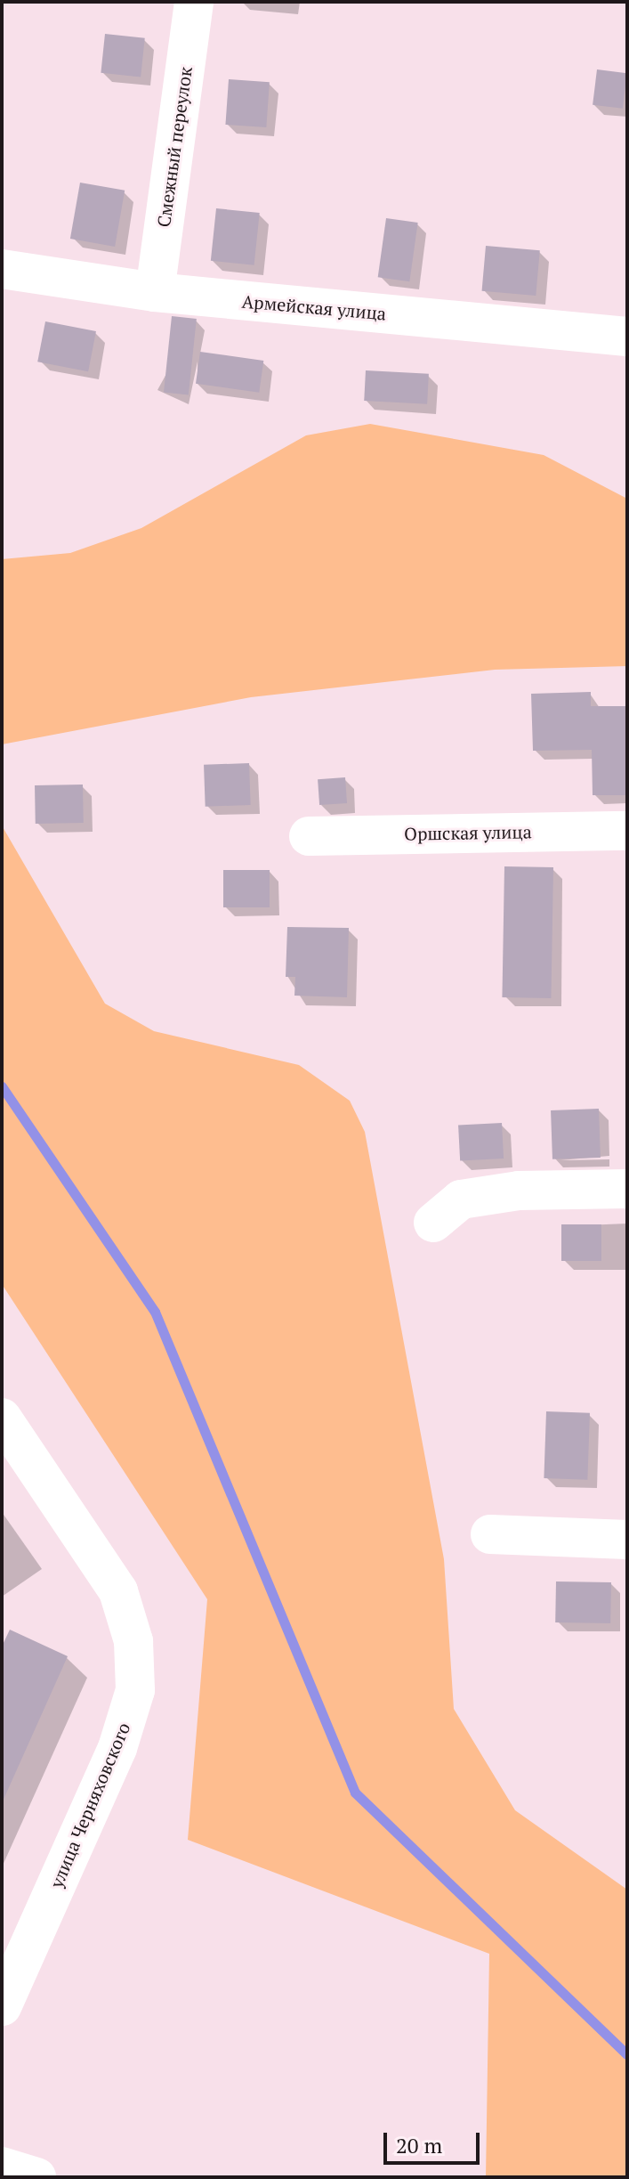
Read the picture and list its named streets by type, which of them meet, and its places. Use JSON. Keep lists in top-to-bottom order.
{
  "streets": {
    "street": [
      "Смежный переулок",
      "Армейская улица",
      "Оршская улица",
      "улица Черняховского"
    ]
  },
  "crossings": [
    ["Смежный переулок", "Армейская улица"]
  ],
  "scale_bar": "20 m"
}
